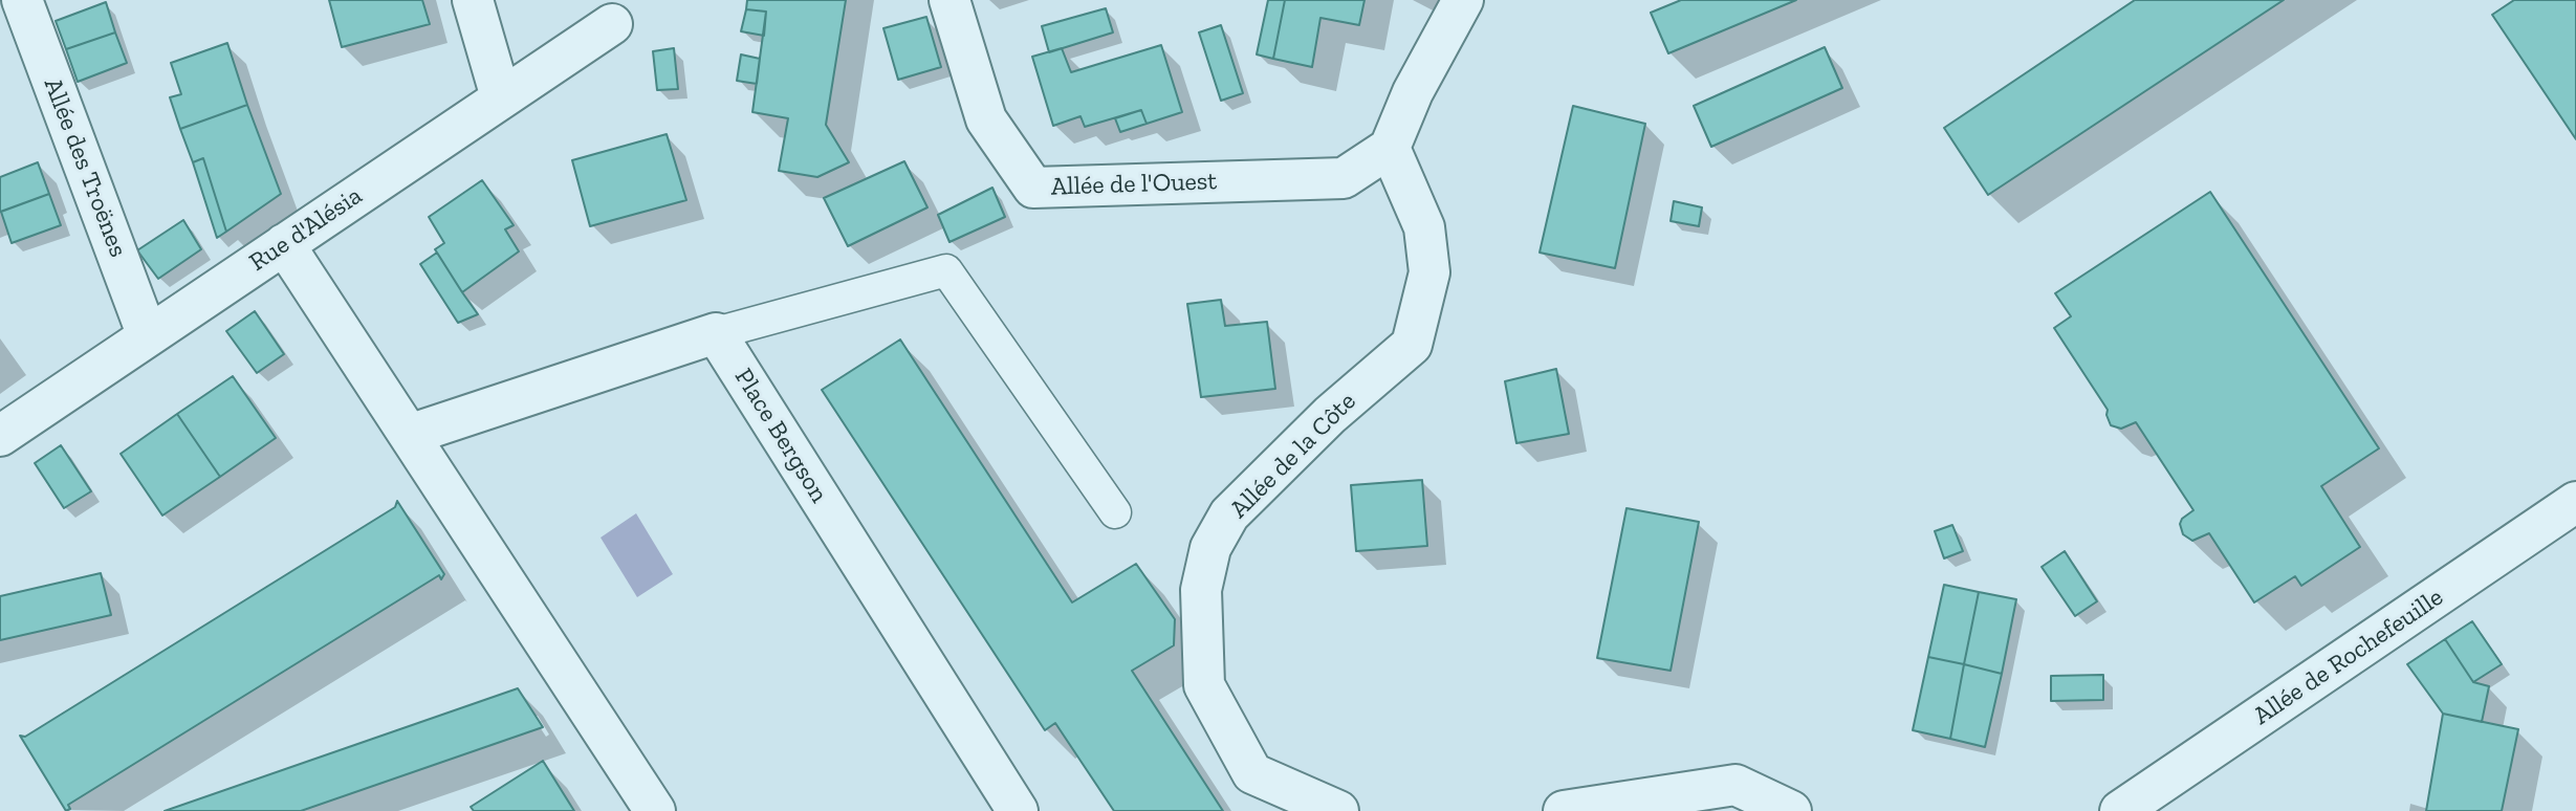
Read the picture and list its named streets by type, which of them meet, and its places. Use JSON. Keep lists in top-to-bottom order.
{
  "streets": {
    "street": [
      "Allée des Troënes",
      "Allée de l'Ouest",
      "Rue d'Alésia",
      "Place Bergson",
      "Allée de la Côte",
      "Allée de Rochefeuille"
    ]
  },
  "crossings": [
    ["Allée des Troënes", "Rue d'Alésia"],
    ["Allée de l'Ouest", "Allée de la Côte"]
  ]
}
